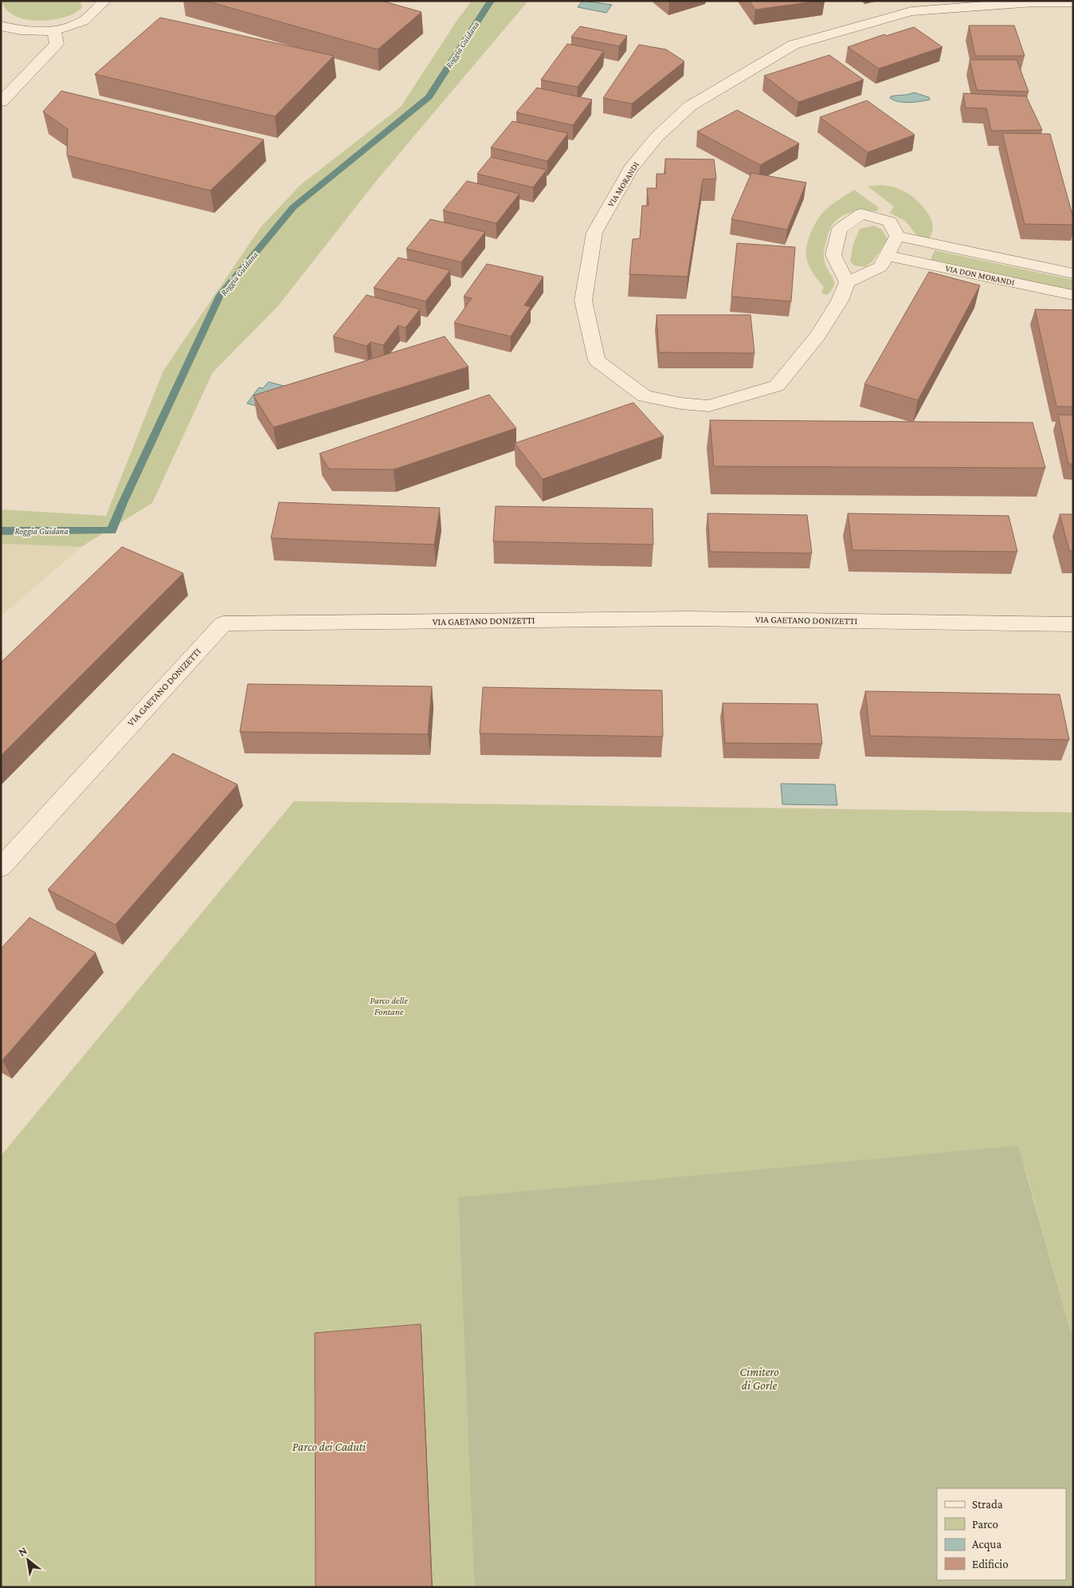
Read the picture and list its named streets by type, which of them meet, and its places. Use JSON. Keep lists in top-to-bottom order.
{
  "streets": {
    "street": ["VIA MORANDI", "VIA DON MORANDI", "VIA GAETANO DONIZETTI"]
  },
  "crossings": [
    ["VIA MORANDI", "VIA DON MORANDI"]
  ],
  "water": ["Roggia Guidana"],
  "parks": ["Parco delle Fontane", "Cimitero di Gorle", "Parco dei Caduti"],
  "legend": [
    "Strada",
    "Parco",
    "Acqua",
    "Edificio"
  ],
  "north": "top left"
}
